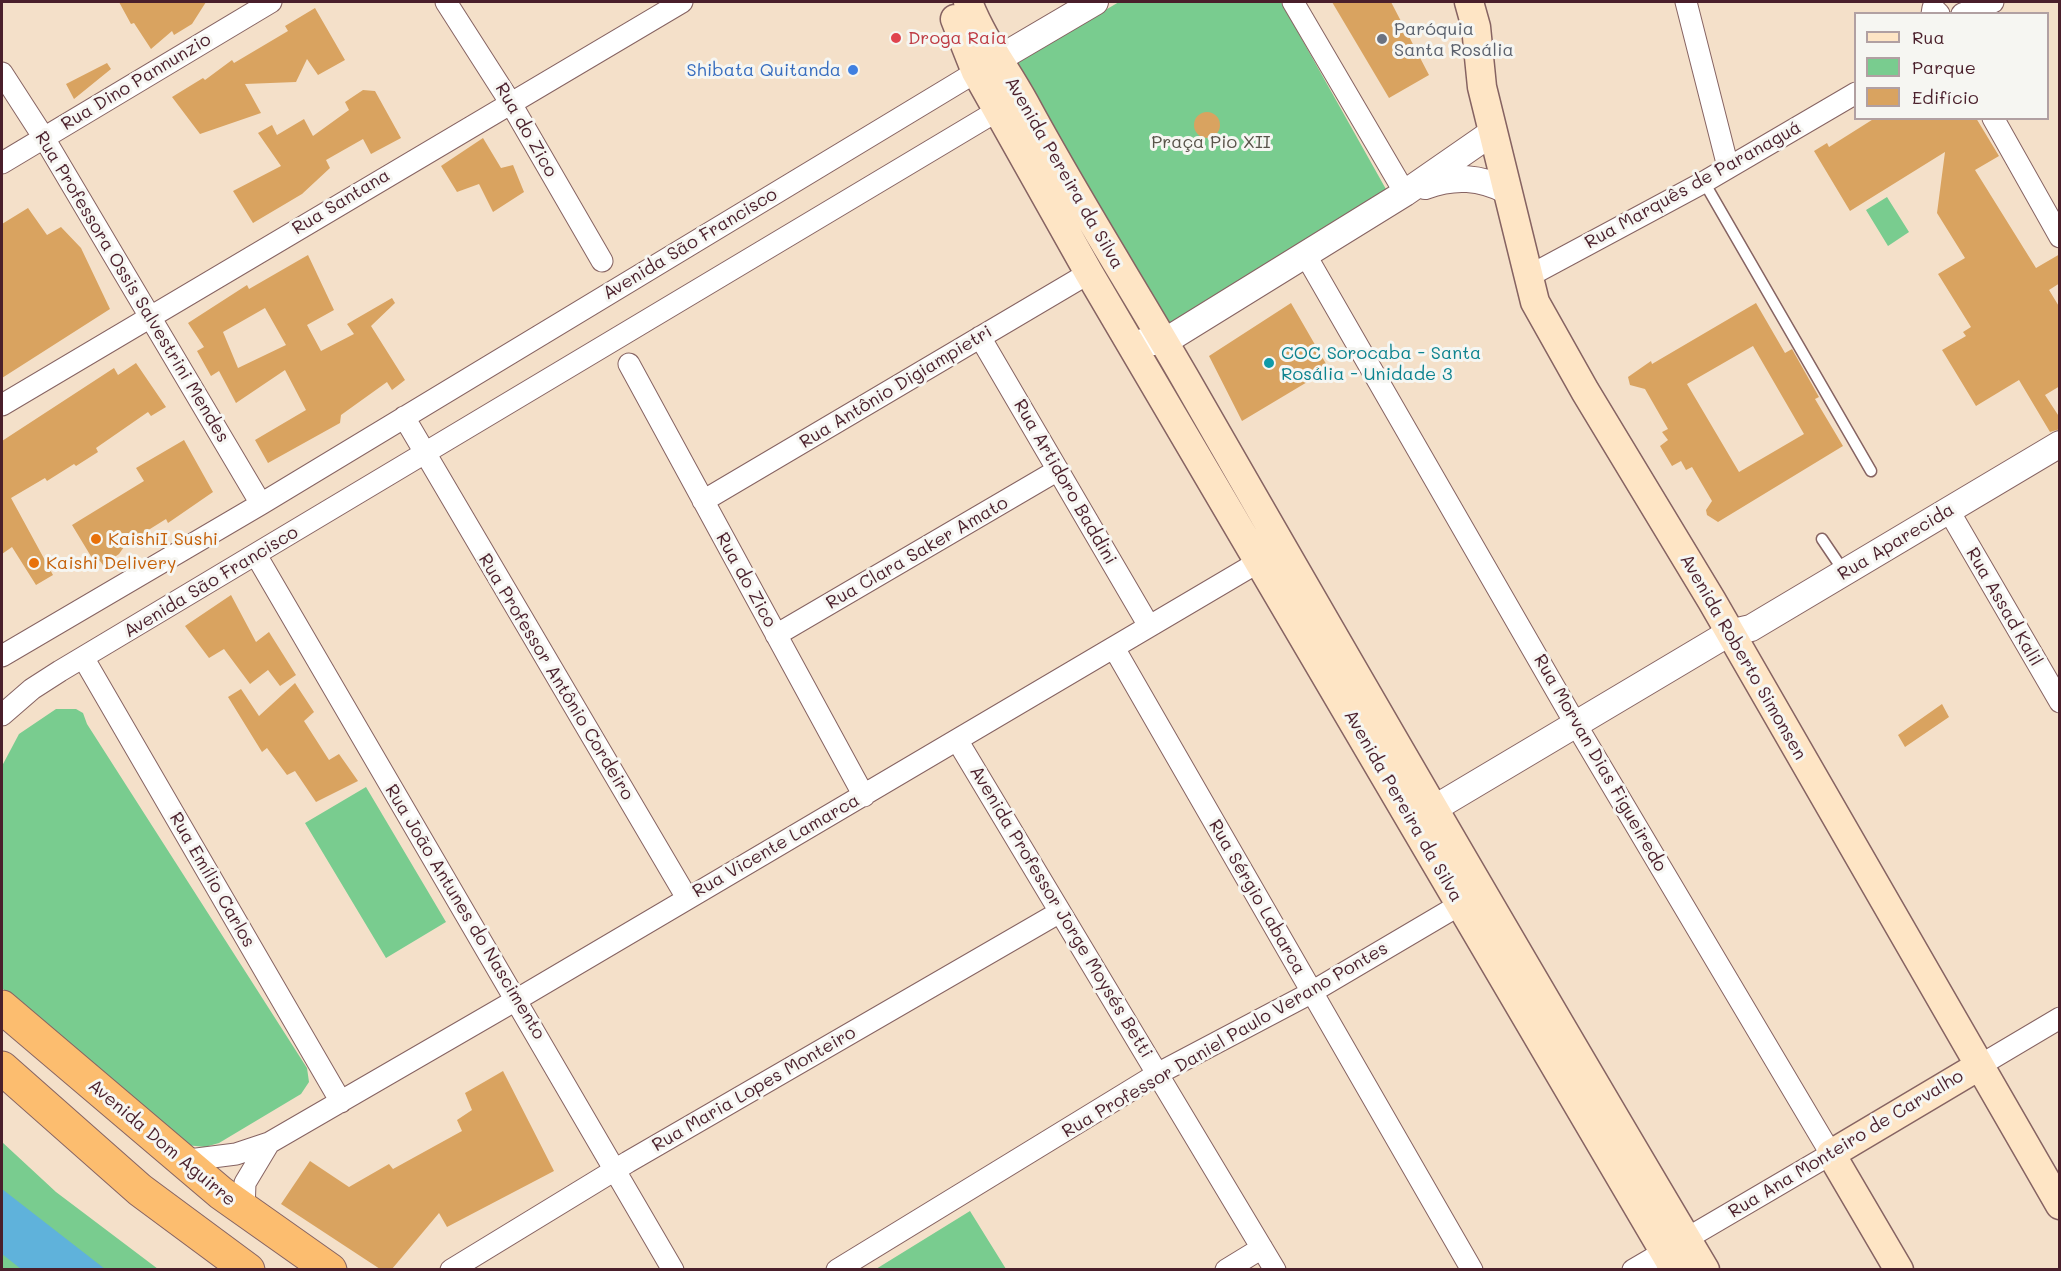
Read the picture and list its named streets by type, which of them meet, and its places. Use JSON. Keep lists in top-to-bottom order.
{
  "streets": {
    "highway": ["Avenida Dom Aguirre"],
    "main road": [
      "Avenida Pereira da Silva",
      "Avenida Roberto Simonsen",
      "Rua Morvan Dias Figueiredo",
      "Rua Ana Monteiro de Carvalho"
    ],
    "street": [
      "Rua Dino Pannunzio",
      "Rua do Zico",
      "Rua Marquês de Paranaguá",
      "Rua Santana",
      "Avenida São Francisco",
      "Rua Professora Ossis Salvestrini Mendes",
      "Rua Antônio Digiampietri",
      "Rua Artidoro Baddini",
      "Rua Aparecida",
      "Rua Clara Saker Amato",
      "Rua Assad Kalil",
      "Rua Professor Antônio Cordeiro",
      "Rua Vicente Lamarca",
      "Rua Emílio Carlos",
      "Rua Sérgio Labarca",
      "Rua João Antunes do Nascimento",
      "Avenida Professor Jorge Moysés Betti",
      "Rua Professor Daniel Paulo Verano Pontes",
      "Rua Maria Lopes Monteiro"
    ]
  },
  "crossings": [
    ["Rua Dino Pannunzio", "Rua Professora Ossis Salvestrini Mendes"],
    ["Rua do Zico", "Rua Santana"],
    ["Rua do Zico", "Avenida São Francisco"],
    ["Rua do Zico", "Rua Antônio Digiampietri"],
    ["Rua do Zico", "Rua Clara Saker Amato"],
    ["Rua do Zico", "Rua Vicente Lamarca"],
    ["Avenida Pereira da Silva", "Avenida São Francisco"],
    ["Avenida Pereira da Silva", "Rua Antônio Digiampietri"],
    ["Avenida Pereira da Silva", "Rua Aparecida"],
    ["Avenida Pereira da Silva", "Rua Vicente Lamarca"],
    ["Avenida Pereira da Silva", "Rua Professor Daniel Paulo Verano Pontes"],
    ["Avenida Pereira da Silva", "Rua Ana Monteiro de Carvalho"],
    ["Rua Marquês de Paranaguá", "Avenida Roberto Simonsen"],
    ["Rua Santana", "Rua Professora Ossis Salvestrini Mendes"],
    ["Avenida São Francisco", "Rua Professora Ossis Salvestrini Mendes"],
    ["Avenida São Francisco", "Rua Professor Antônio Cordeiro"],
    ["Avenida São Francisco", "Rua Emílio Carlos"],
    ["Avenida São Francisco", "Rua João Antunes do Nascimento"],
    ["Rua Antônio Digiampietri", "Rua Artidoro Baddini"],
    ["Rua Artidoro Baddini", "Rua Clara Saker Amato"],
    ["Rua Artidoro Baddini", "Rua Vicente Lamarca"],
    ["Rua Aparecida", "Rua Assad Kalil"],
    ["Rua Aparecida", "Avenida Roberto Simonsen"],
    ["Rua Aparecida", "Rua Morvan Dias Figueiredo"],
    ["Avenida Roberto Simonsen", "Rua Ana Monteiro de Carvalho"],
    ["Rua Professor Antônio Cordeiro", "Rua Vicente Lamarca"],
    ["Rua Morvan Dias Figueiredo", "Rua Ana Monteiro de Carvalho"],
    ["Rua Vicente Lamarca", "Rua Emílio Carlos"],
    ["Rua Vicente Lamarca", "Rua Sérgio Labarca"],
    ["Rua Vicente Lamarca", "Rua João Antunes do Nascimento"],
    ["Rua Vicente Lamarca", "Avenida Professor Jorge Moysés Betti"],
    ["Rua Vicente Lamarca", "Avenida Dom Aguirre"],
    ["Rua Sérgio Labarca", "Rua Professor Daniel Paulo Verano Pontes"],
    ["Rua João Antunes do Nascimento", "Rua Maria Lopes Monteiro"],
    ["Avenida Professor Jorge Moysés Betti", "Rua Professor Daniel Paulo Verano Pontes"],
    ["Avenida Professor Jorge Moysés Betti", "Rua Maria Lopes Monteiro"]
  ],
  "parks": ["Praça Pio XII"],
  "places": [
    "Droga Raia",
    "Paróquia Santa Rosália",
    "Shibata Quitanda",
    "COC Sorocaba - Santa Rosália - Unidade 3",
    "KaishiI Sushi",
    "Kaishi Delivery"
  ],
  "legend": ["Rua", "Parque", "Edifício"]
}
